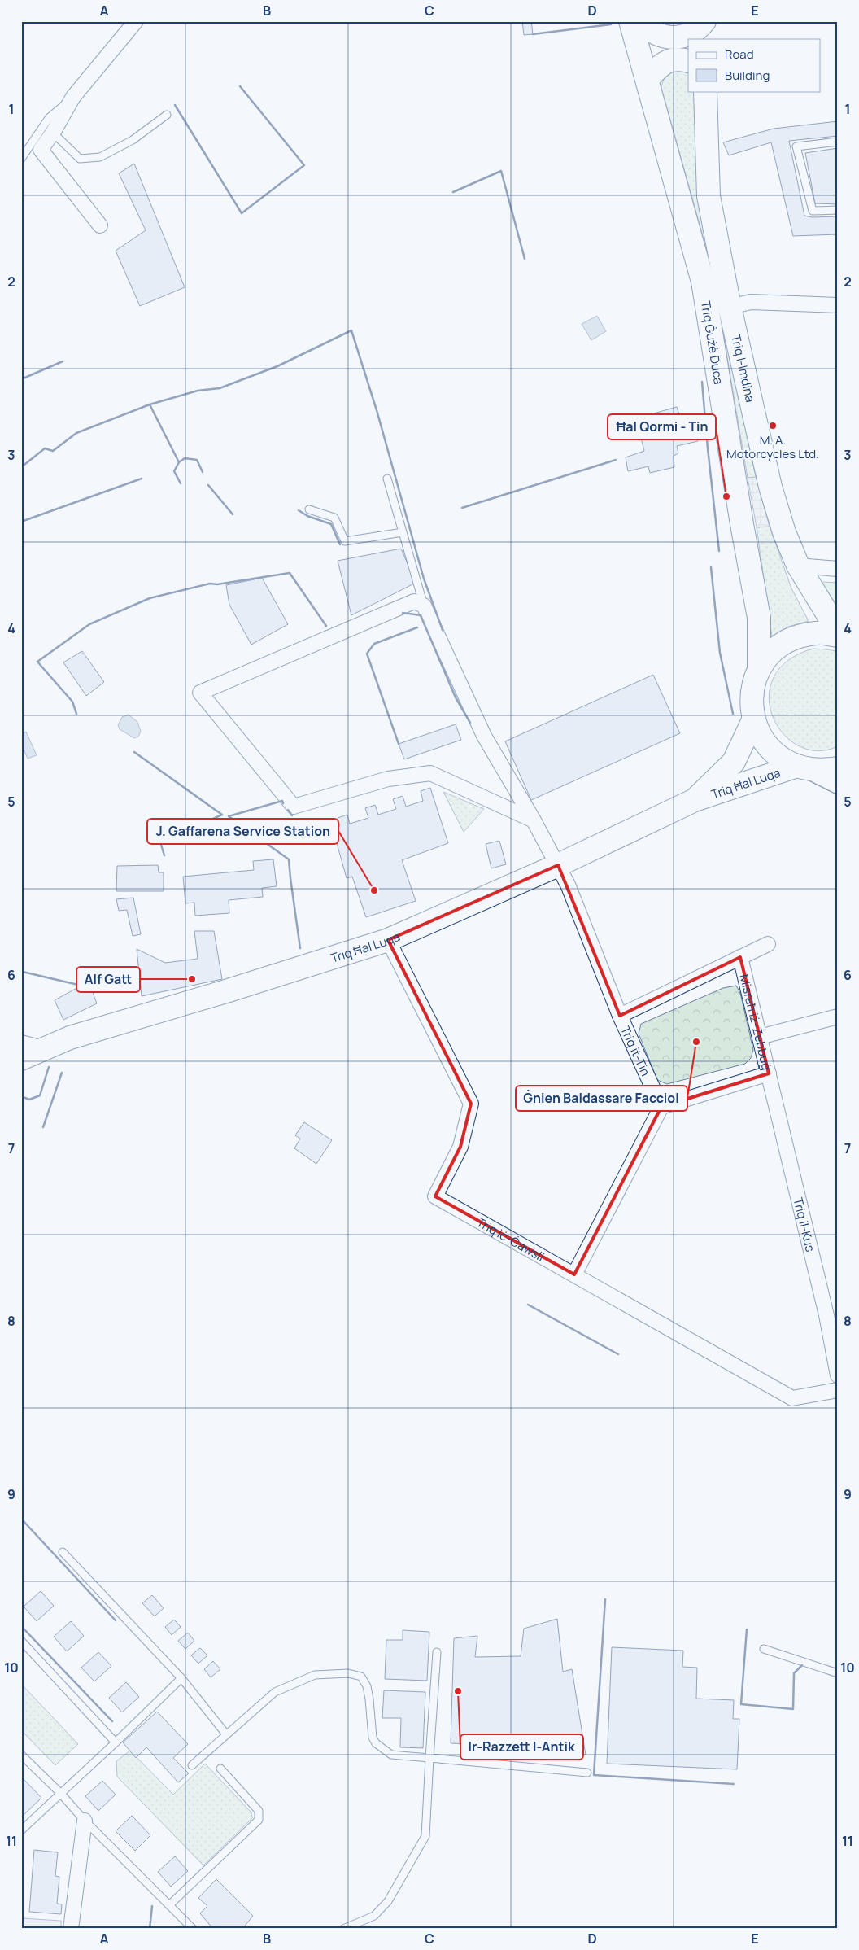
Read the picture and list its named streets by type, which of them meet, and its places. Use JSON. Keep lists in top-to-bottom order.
{
  "streets": {
    "highway": ["Triq Ġużè Duca", "Triq l-Imdina", "Triq Ħal Luqa"],
    "street": [
      "Misraħ iż-Żebbuġ",
      "Triq it-Tin",
      "Triq il-Kus",
      "Triq iċ-Ċawsli"
    ]
  },
  "crossings": [
    ["Triq Ħal Luqa", "Triq it-Tin"],
    ["Triq Ħal Luqa", "Triq iċ-Ċawsli"],
    ["Misraħ iż-Żebbuġ", "Triq it-Tin"],
    ["Misraħ iż-Żebbuġ", "Triq il-Kus"]
  ],
  "places": [
    "M. A. Motorcycles Ltd.",
    "Ħal Qormi - Tin",
    "J. Gaffarena Service Station",
    "Alf Gatt",
    "Ġnien Baldassare Facciol",
    "Ir-Razzett l-Antik"
  ],
  "legend": ["Road", "Building"],
  "grid": {
    "columns": [
      "A",
      "B",
      "C",
      "D",
      "E"
    ],
    "rows": [
      "1",
      "2",
      "3",
      "4",
      "5",
      "6",
      "7",
      "8",
      "9",
      "10",
      "11"
    ]
  }
}
